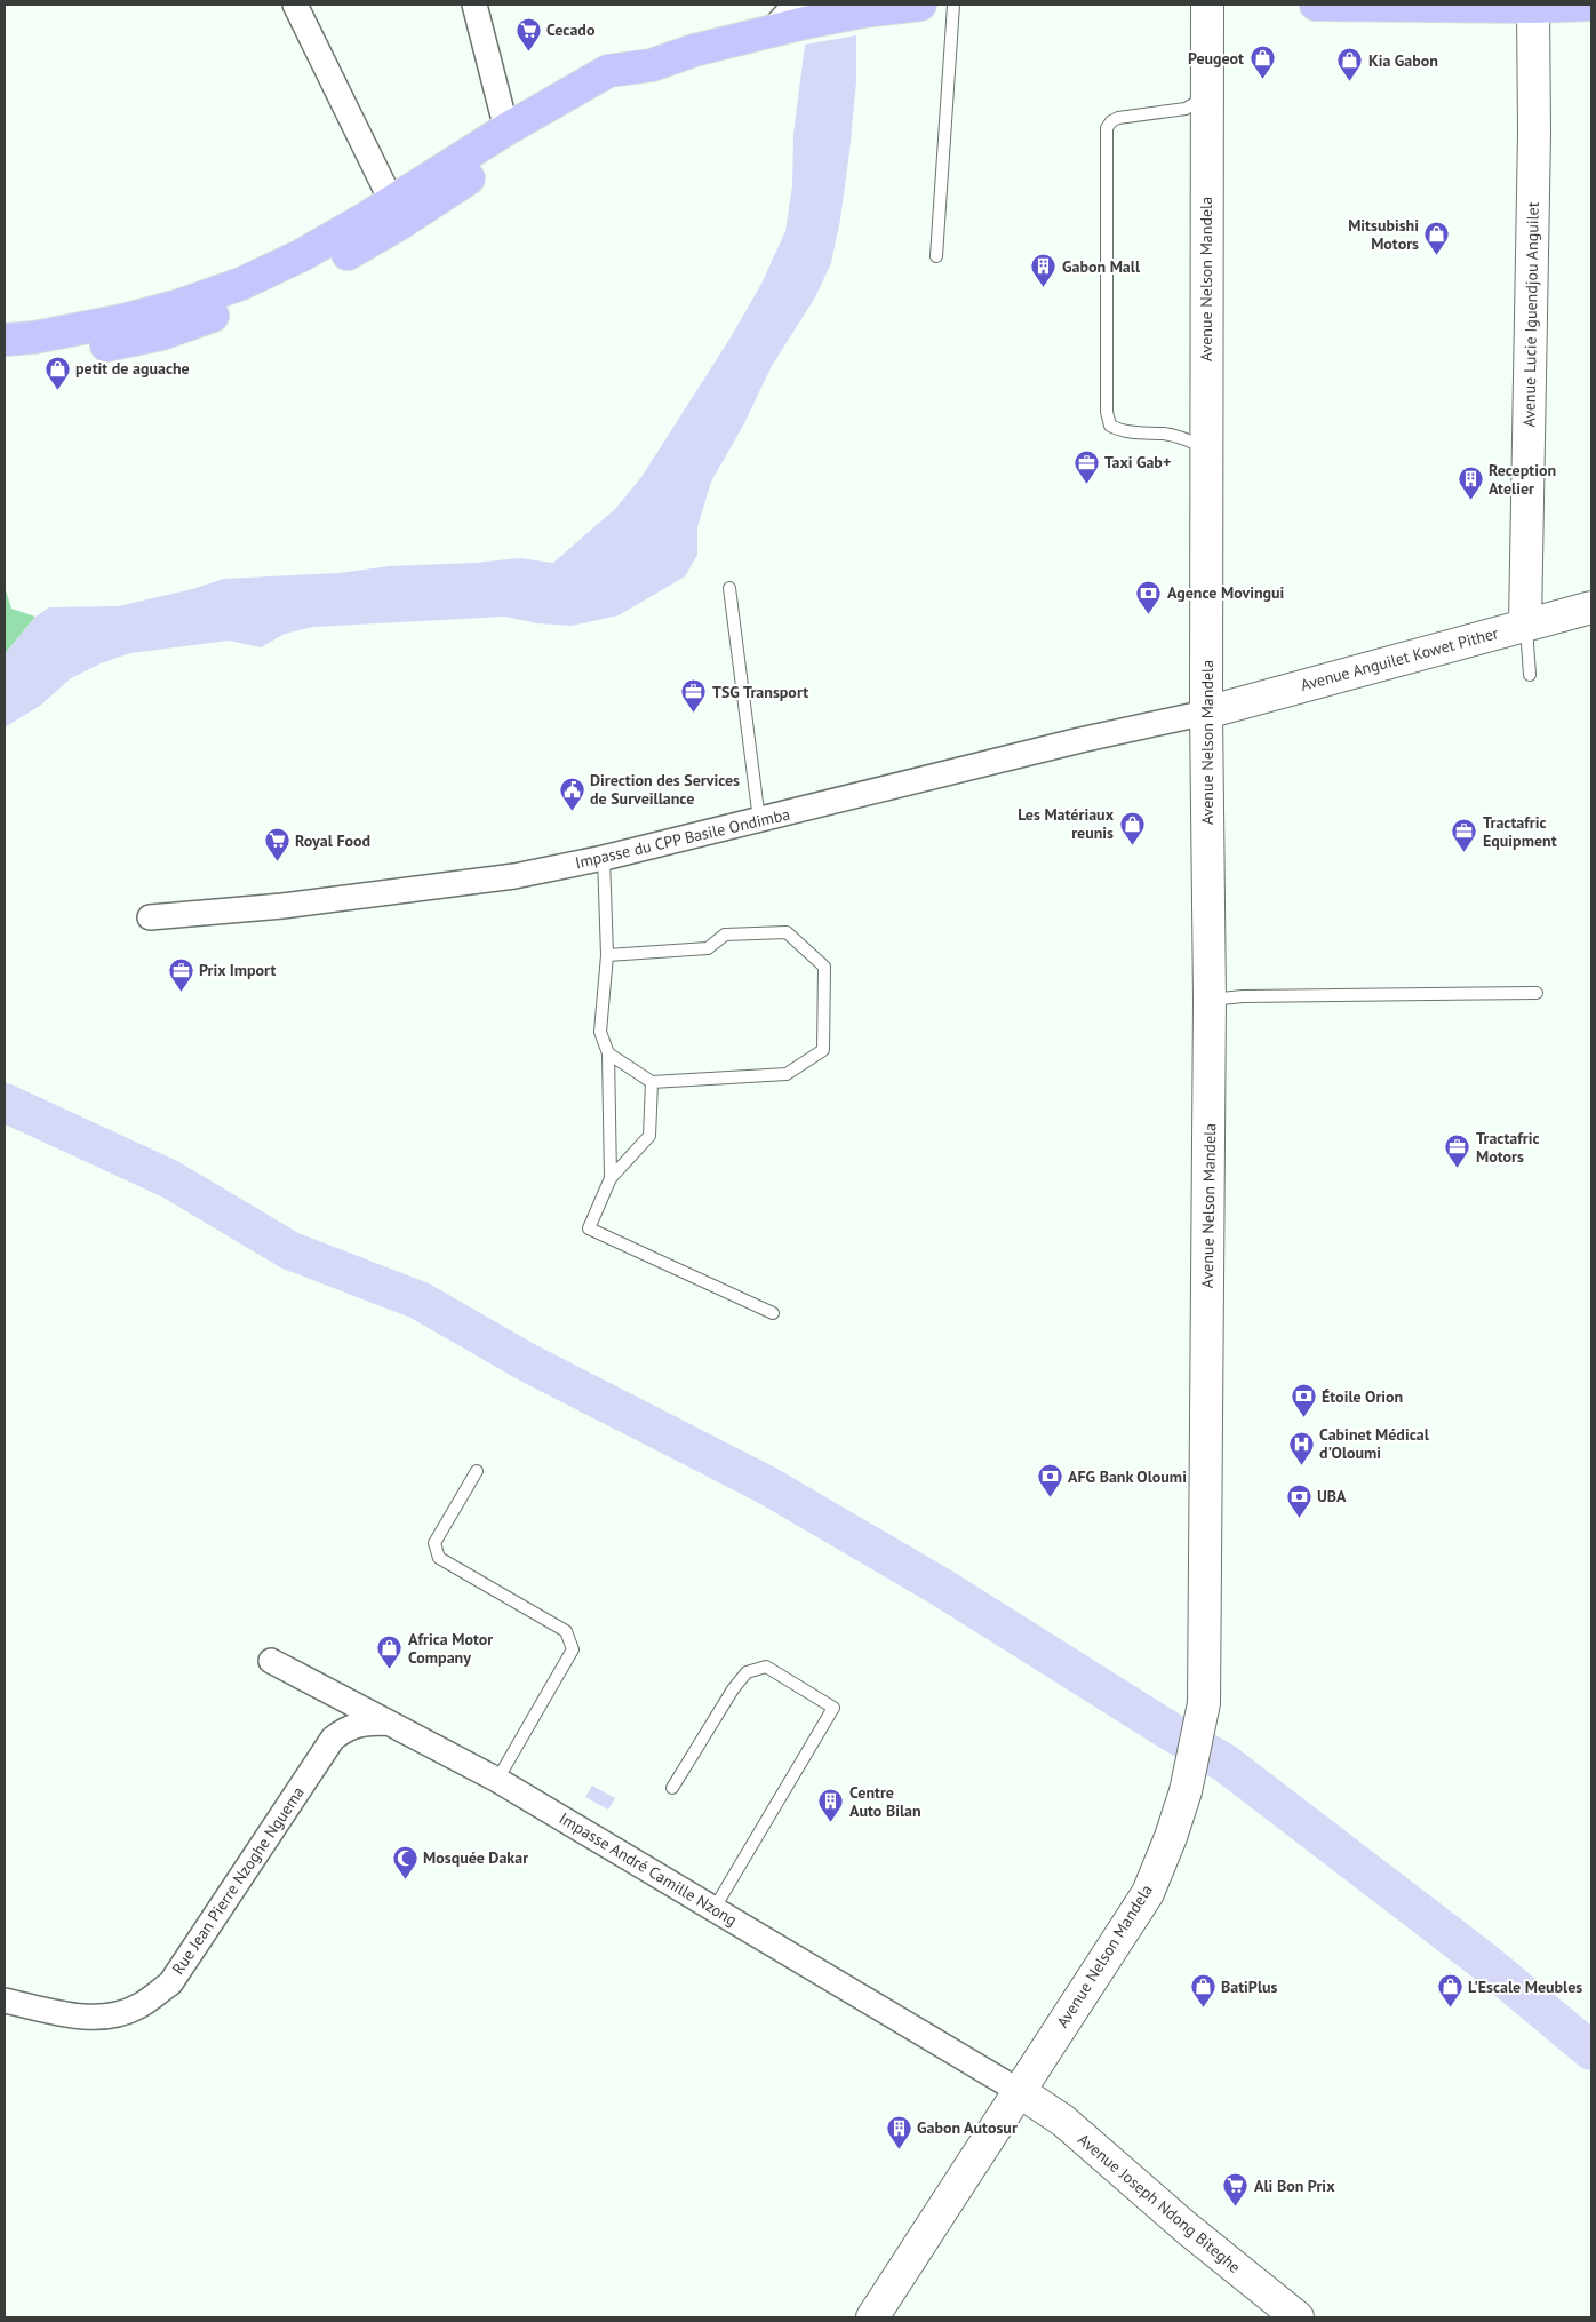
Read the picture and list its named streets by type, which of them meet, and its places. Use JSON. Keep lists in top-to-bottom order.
{
  "streets": {
    "main road": [
      "Avenue Nelson Mandela",
      "Avenue Lucie Iguendjou Anguilet",
      "Avenue Anguilet Kowet Pither",
      "Avenue Joseph Ndong Biteghe"
    ],
    "street": ["Impasse du CPP Basile Ondimba", "Impasse André Camille Nzong", "Rue Jean Pierre Nzoghe Nguema"]
  },
  "crossings": [
    ["Avenue Nelson Mandela", "Avenue Anguilet Kowet Pither"],
    ["Avenue Nelson Mandela", "Impasse du CPP Basile Ondimba"],
    ["Avenue Nelson Mandela", "Impasse André Camille Nzong"],
    ["Avenue Nelson Mandela", "Avenue Joseph Ndong Biteghe"],
    ["Avenue Lucie Iguendjou Anguilet", "Avenue Anguilet Kowet Pither"],
    ["Avenue Anguilet Kowet Pither", "Impasse du CPP Basile Ondimba"],
    ["Impasse André Camille Nzong", "Rue Jean Pierre Nzoghe Nguema"],
    ["Impasse André Camille Nzong", "Avenue Joseph Ndong Biteghe"]
  ],
  "places": {
    "supermarket": ["Cecado", "Royal Food", "Ali Bon Prix"],
    "shop": [
      "Peugeot",
      "Kia Gabon",
      "Mitsubishi Motors",
      "petit de aguache",
      "Les Matériaux reunis",
      "Africa Motor Company",
      "BatiPlus",
      "L'Escale Meubles"
    ],
    "building": [
      "Gabon Mall",
      "Reception Atelier",
      "Centre Auto Bilan",
      "Gabon Autosur"
    ],
    "office": [
      "Taxi Gab+",
      "TSG Transport",
      "Tractafric Equipment",
      "Prix Import",
      "Tractafric Motors"
    ],
    "bank": [
      "Agence Movingui",
      "Étoile Orion",
      "AFG Bank Oloumi",
      "UBA"
    ],
    "public building": ["Direction des Services de Surveillance"],
    "hospital": ["Cabinet Médical d'Oloumi"],
    "mosque": ["Mosquée Dakar"]
  }
}
